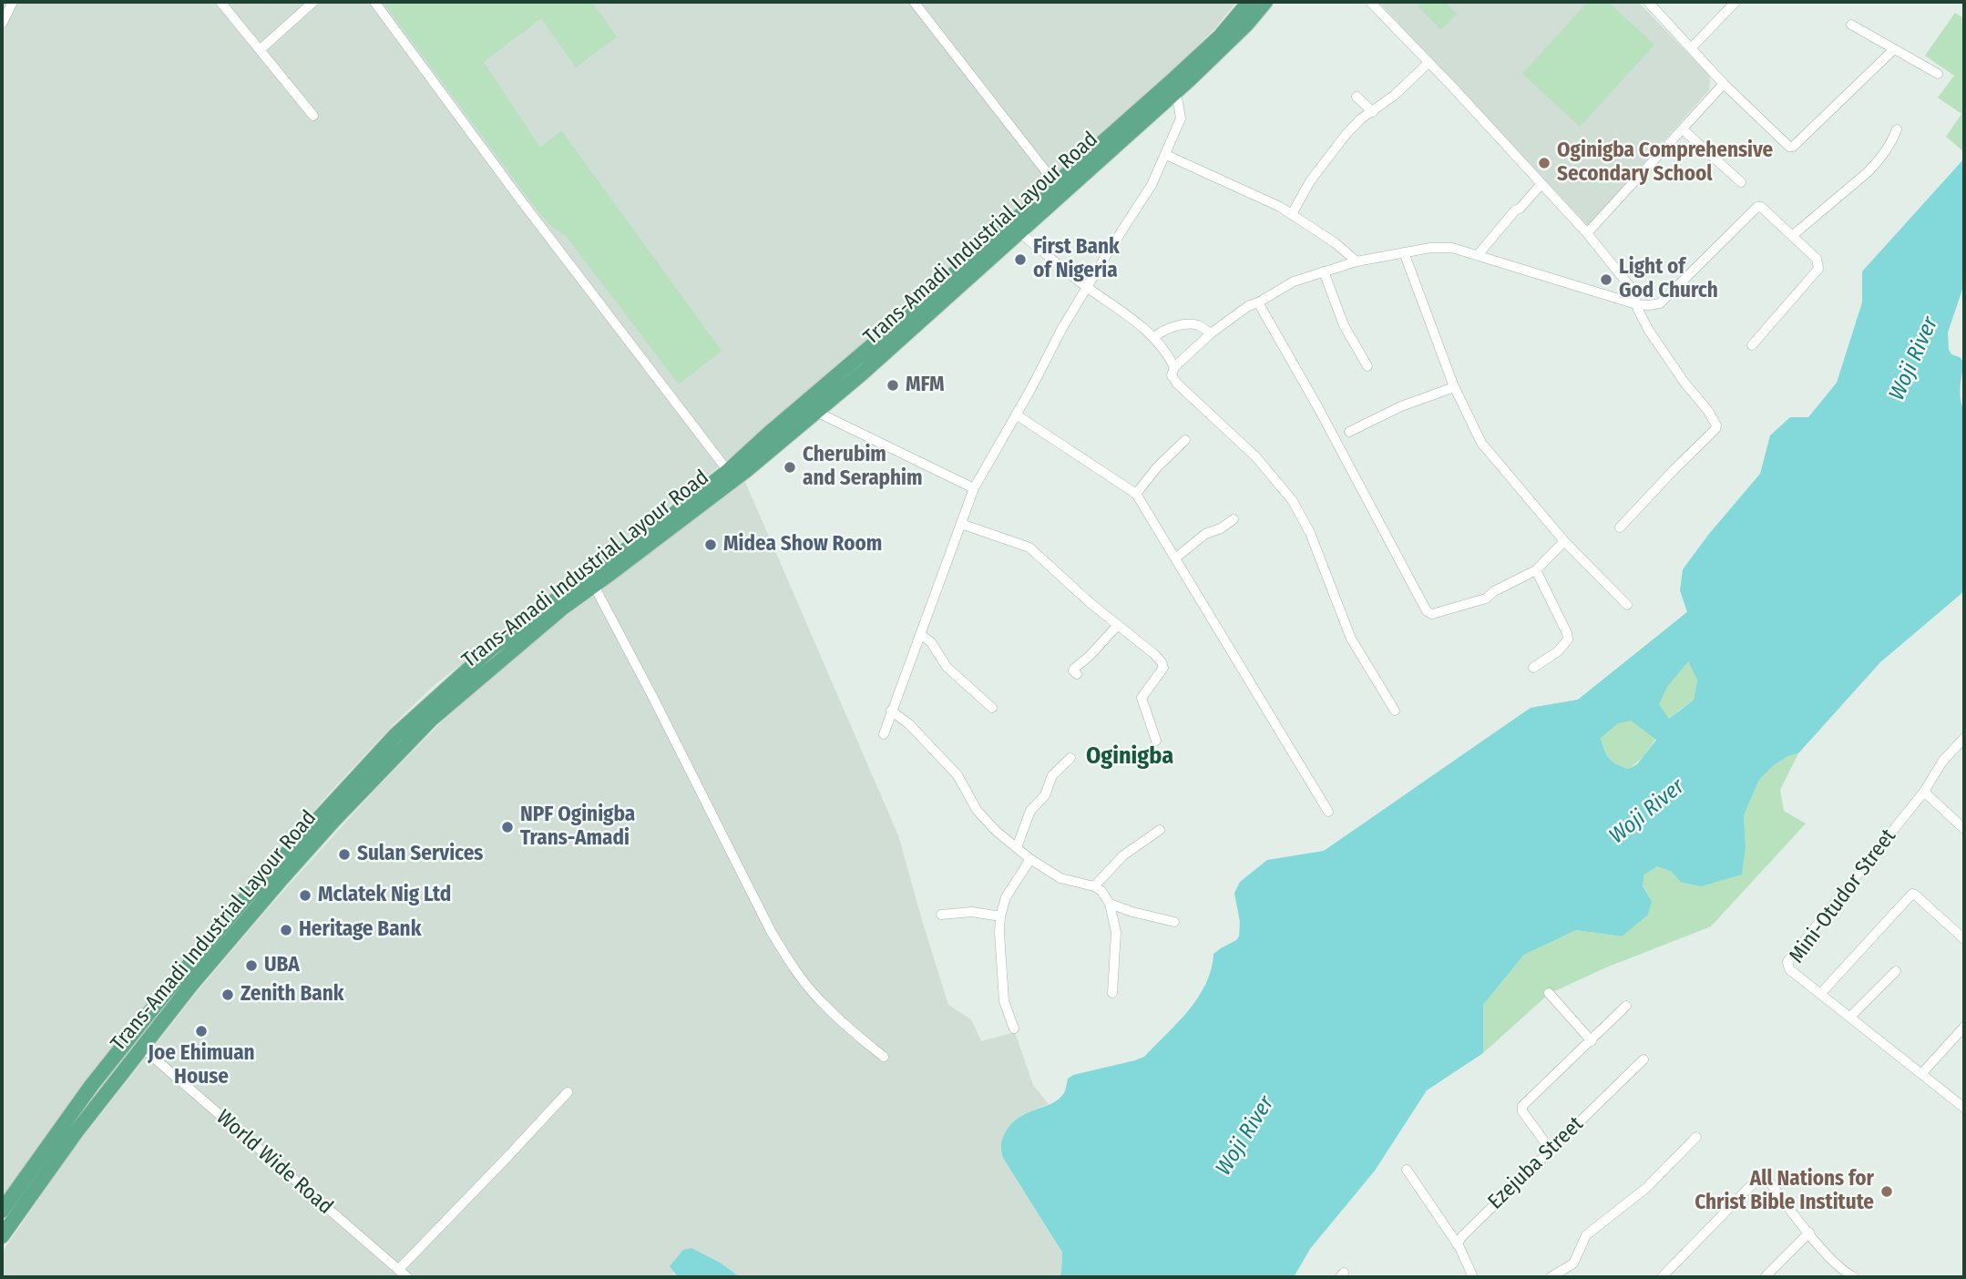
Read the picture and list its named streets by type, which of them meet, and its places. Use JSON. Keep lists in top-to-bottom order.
{
  "streets": {
    "main road": ["Trans-Amadi Industrial Layour Road"],
    "street": ["Mini-Otudor Street", "World Wide Road", "Ezejuba Street"]
  },
  "crossings": [
    ["Trans-Amadi Industrial Layour Road", "World Wide Road"]
  ],
  "districts": ["Oginigba"],
  "water": ["Woji River"],
  "places": [
    "Oginigba Comprehensive Secondary School",
    "First Bank of Nigeria",
    "Light of God Church",
    "MFM",
    "Cherubim and Seraphim",
    "Midea Show Room",
    "NPF Oginigba Trans-Amadi",
    "Sulan Services",
    "Mclatek Nig Ltd",
    "Heritage Bank",
    "UBA",
    "Zenith Bank",
    "Joe Ehimuan House",
    "All Nations for Christ Bible Institute"
  ]
}
